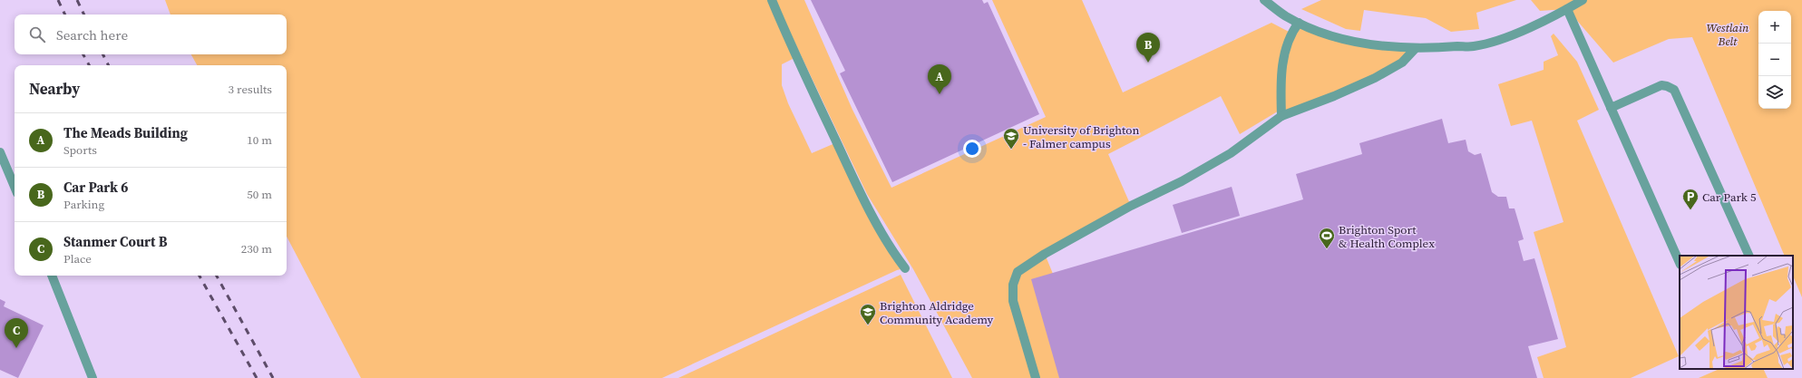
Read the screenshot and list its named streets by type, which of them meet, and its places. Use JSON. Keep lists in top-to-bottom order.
{
  "parks": ["Westlain Belt"],
  "places": {
    "school or university": ["University of Brighton - Falmer campus", "Brighton Aldridge Community Academy"],
    "parking": ["Car Park 5"],
    "sports": ["Brighton Sport & Health Complex"]
  },
  "page": {
    "map_buttons": ["+", "−"],
    "search": "Search here",
    "pins": ["B", "A", "C"],
    "heading": ["Nearby", "3 results"],
    "list": [
      {
        "mark": "A",
        "name": "The Meads Building",
        "note": "Sports",
        "value": "10 m"
      },
      {
        "mark": "B",
        "name": "Car Park 6",
        "note": "Parking",
        "value": "50 m"
      },
      {
        "mark": "C",
        "name": "Stanmer Court B",
        "note": "Place",
        "value": "230 m"
      }
    ]
  }
}
